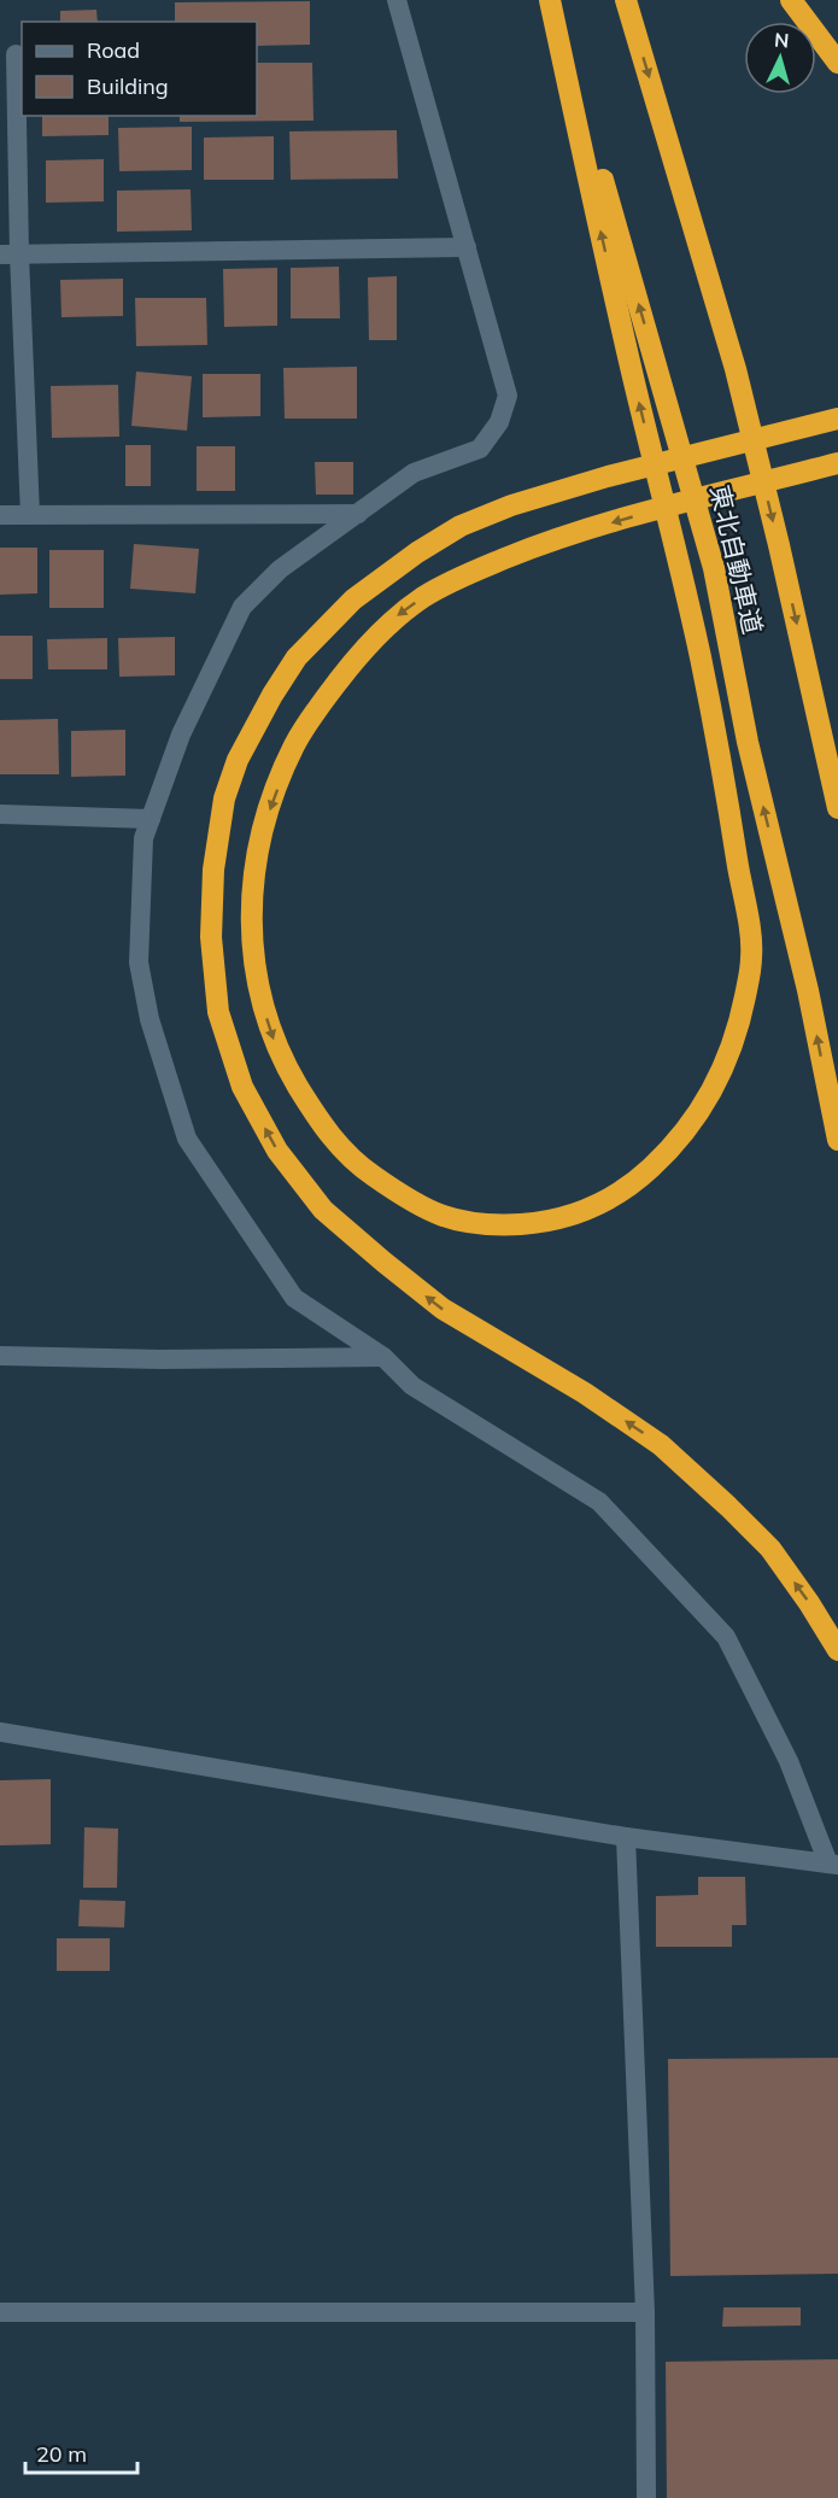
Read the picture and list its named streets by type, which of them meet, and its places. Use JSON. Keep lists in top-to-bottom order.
{
  "streets": {
    "highway": ["東北自動車道"]
  },
  "legend": ["Road", "Building"],
  "scale_bar": "20 m",
  "north": "top"
}
